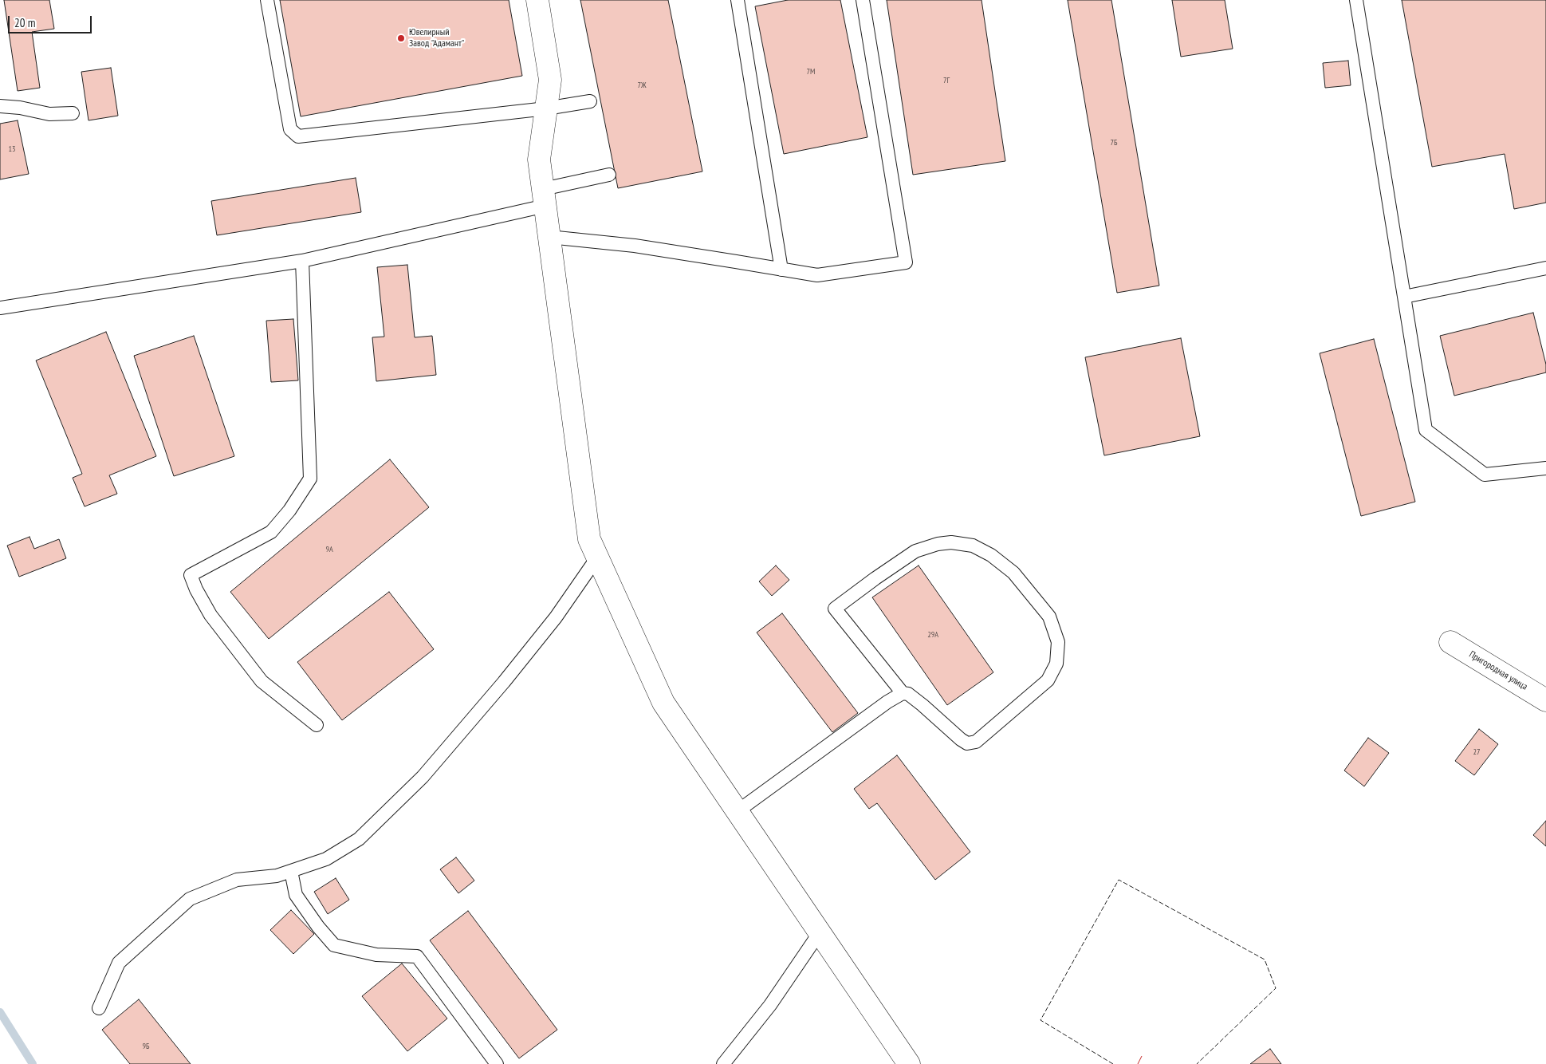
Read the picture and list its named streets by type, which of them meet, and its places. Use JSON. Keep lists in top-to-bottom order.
{
  "streets": {
    "street": ["Пригородная улица"]
  },
  "places": ["Ювелирный Завод \"Адамант\""],
  "house_numbers": [
    "7М",
    "7Г",
    "7Ж",
    "7Б",
    "13",
    "9А",
    "29А",
    "27",
    "9Б"
  ],
  "scale_bar": "20 m"
}
